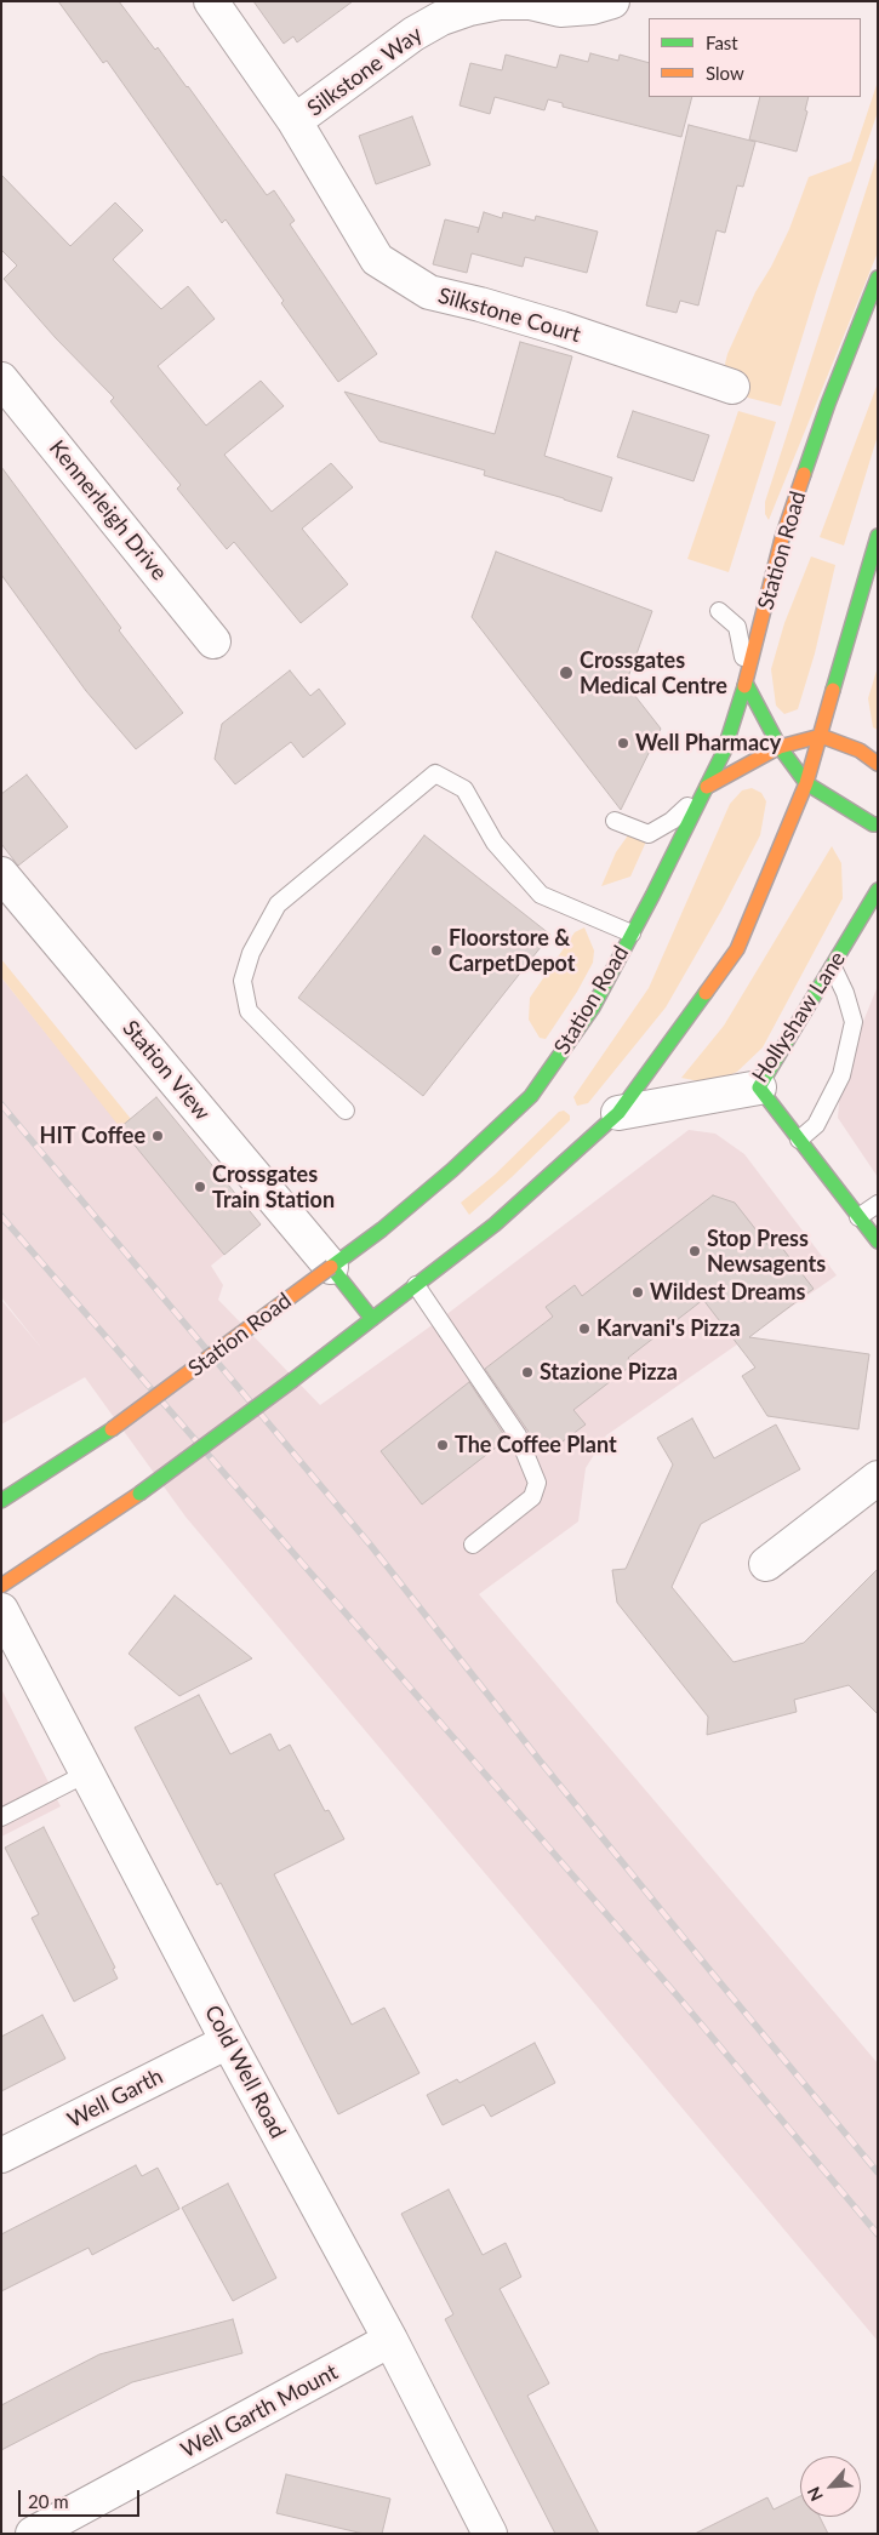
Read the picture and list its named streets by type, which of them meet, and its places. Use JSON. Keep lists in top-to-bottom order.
{
  "streets": {
    "main road": ["Station Road", "Hollyshaw Lane"],
    "street": [
      "Silkstone Way",
      "Silkstone Court",
      "Kennerleigh Drive",
      "Station View",
      "Cold Well Road",
      "Well Garth",
      "Well Garth Mount"
    ]
  },
  "crossings": [
    ["Silkstone Way", "Silkstone Court"],
    ["Station Road", "Station View"],
    ["Cold Well Road", "Well Garth"],
    ["Cold Well Road", "Well Garth Mount"]
  ],
  "places": [
    "Crossgates Medical Centre",
    "Well Pharmacy",
    "Floorstore & CarpetDepot",
    "HIT Coffee",
    "Crossgates Train Station",
    "Stop Press Newsagents",
    "Wildest Dreams",
    "Karvani's Pizza",
    "Stazione Pizza",
    "The Coffee Plant"
  ],
  "legend": ["Fast", "Slow"],
  "scale_bar": "20 m",
  "north": "bottom left"
}
